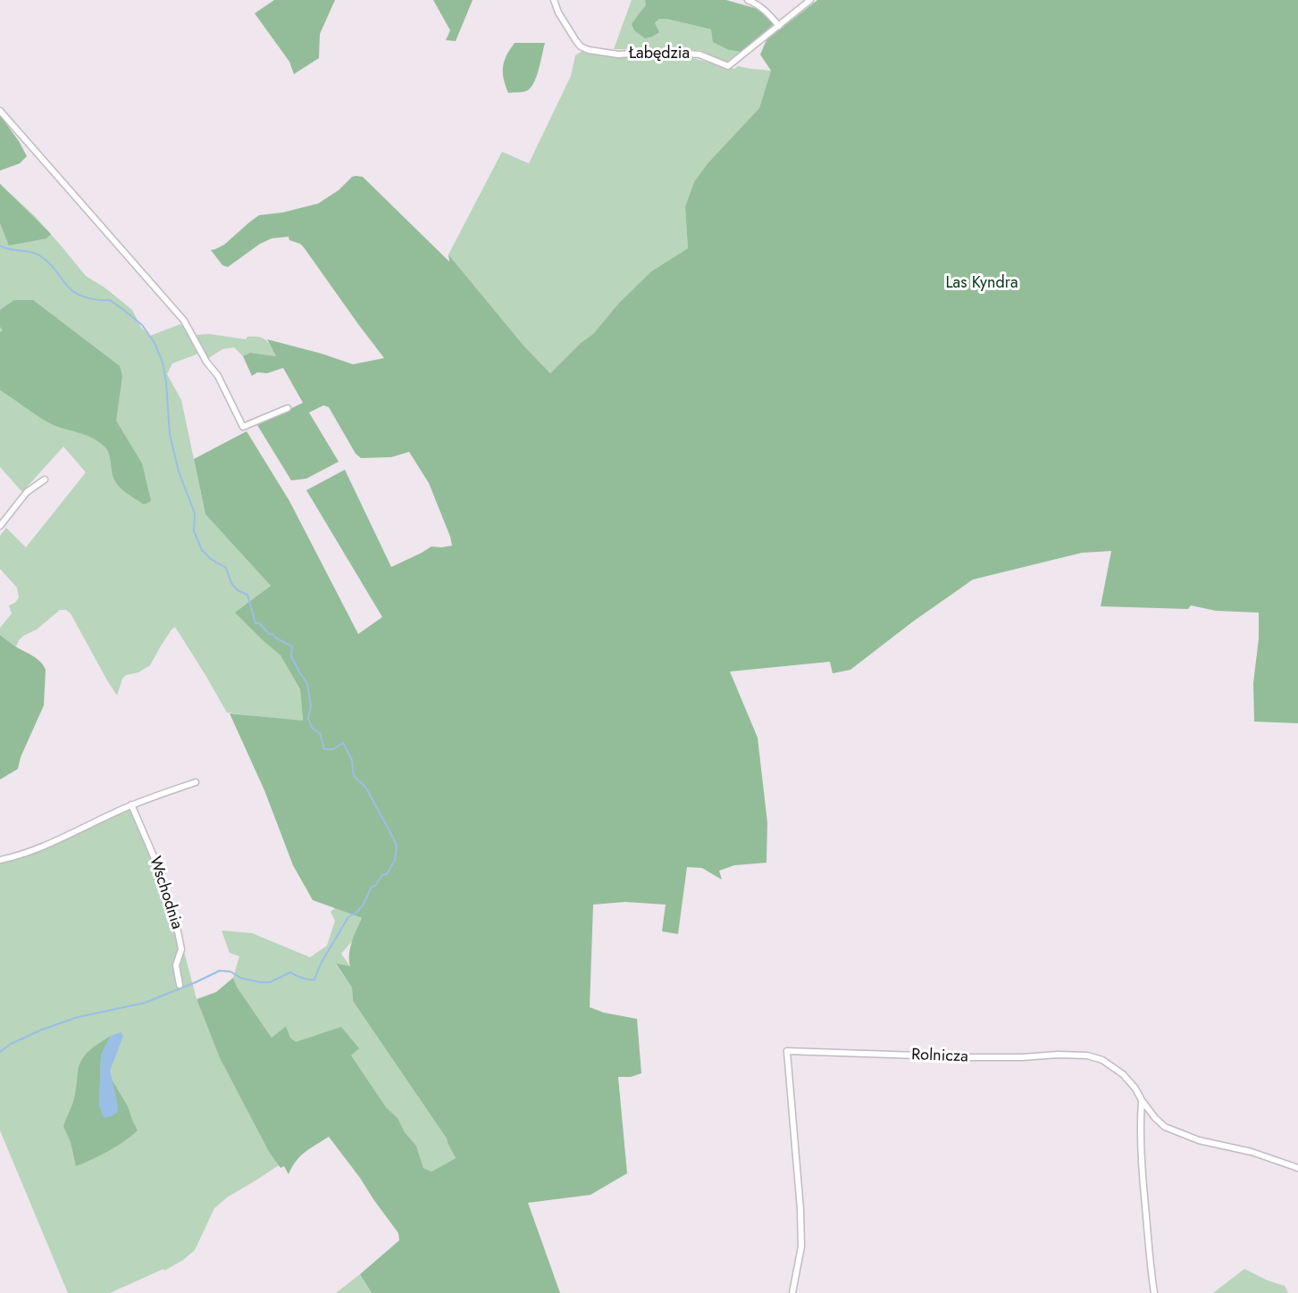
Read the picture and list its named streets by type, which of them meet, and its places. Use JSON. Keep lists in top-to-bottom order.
{
  "streets": {
    "street": ["Łabędzia", "Wschodnia", "Rolnicza"]
  },
  "parks": ["Las Kyndra"]
}
